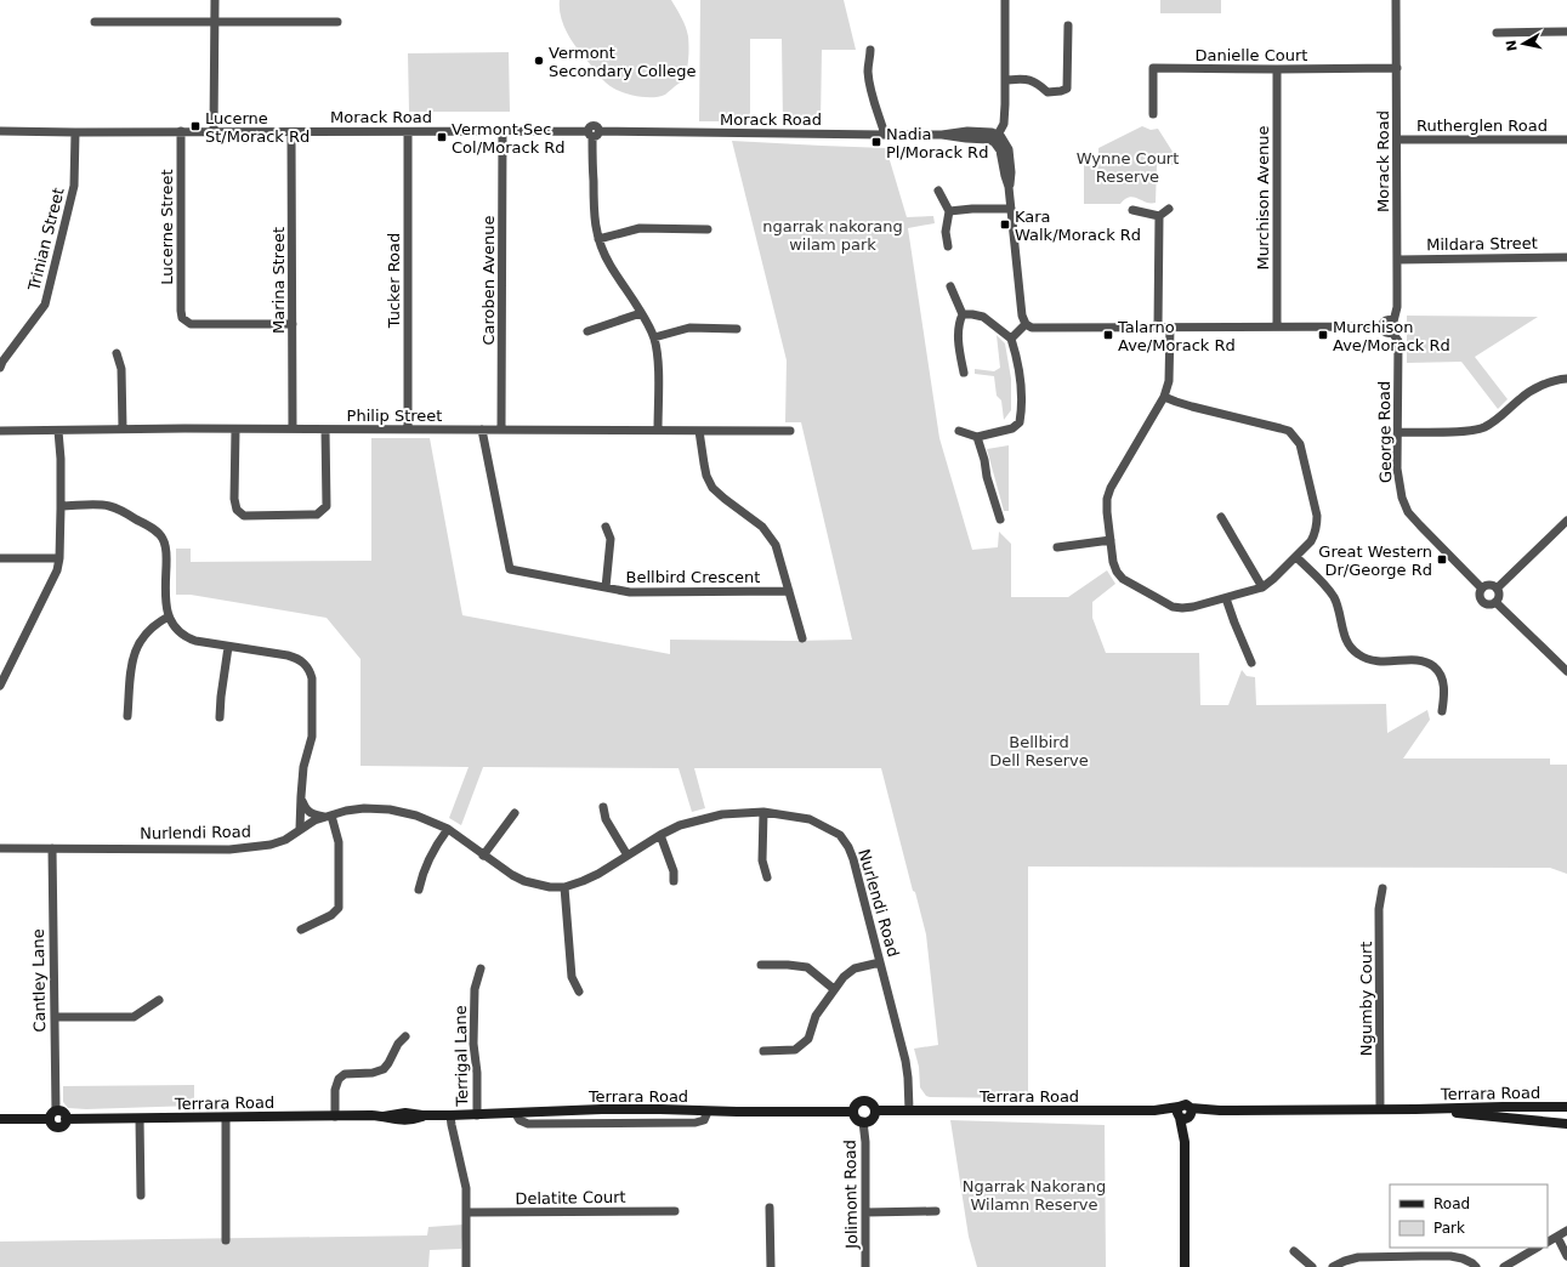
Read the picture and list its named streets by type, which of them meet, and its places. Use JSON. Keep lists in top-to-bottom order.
{
  "streets": {
    "main road": ["Terrara Road"],
    "street": [
      "Danielle Court",
      "Morack Road",
      "Rutherglen Road",
      "Murchison Avenue",
      "Lucerne Street",
      "Trinian Street",
      "Mildara Street",
      "Marina Street",
      "Tucker Road",
      "Caroben Avenue",
      "Philip Street",
      "George Road",
      "Bellbird Crescent",
      "Nurlendi Road",
      "Cantley Lane",
      "Ngumby Court",
      "Terrigal Lane",
      "Jolimont Road",
      "Delatite Court"
    ]
  },
  "crossings": [
    ["Danielle Court", "Morack Road"],
    ["Danielle Court", "Murchison Avenue"],
    ["Morack Road", "Rutherglen Road"],
    ["Morack Road", "Lucerne Street"],
    ["Morack Road", "Trinian Street"],
    ["Morack Road", "Mildara Street"],
    ["Morack Road", "Marina Street"],
    ["Morack Road", "Tucker Road"],
    ["Morack Road", "Caroben Avenue"],
    ["Morack Road", "George Road"],
    ["Lucerne Street", "Marina Street"],
    ["Marina Street", "Philip Street"],
    ["Tucker Road", "Philip Street"],
    ["Caroben Avenue", "Philip Street"],
    ["Philip Street", "Bellbird Crescent"],
    ["Nurlendi Road", "Cantley Lane"],
    ["Nurlendi Road", "Terrara Road"],
    ["Cantley Lane", "Terrara Road"],
    ["Ngumby Court", "Terrara Road"],
    ["Terrigal Lane", "Terrara Road"],
    ["Terrara Road", "Jolimont Road"]
  ],
  "parks": [
    "Wynne Court Reserve",
    "ngarrak nakorang wilam park",
    "Bellbird Dell Reserve",
    "Ngarrak Nakorang Wilamn Reserve"
  ],
  "places": {
    "other": ["Vermont Secondary College"],
    "transit": [
      "Lucerne St/Morack Rd",
      "Vermont Sec Col/Morack Rd",
      "Nadia Pl/Morack Rd",
      "Kara Walk/Morack Rd",
      "Talarno Ave/Morack Rd",
      "Murchison Ave/Morack Rd",
      "Great Western Dr/George Rd"
    ]
  },
  "legend": ["Road", "Park"],
  "north": "left"
}
